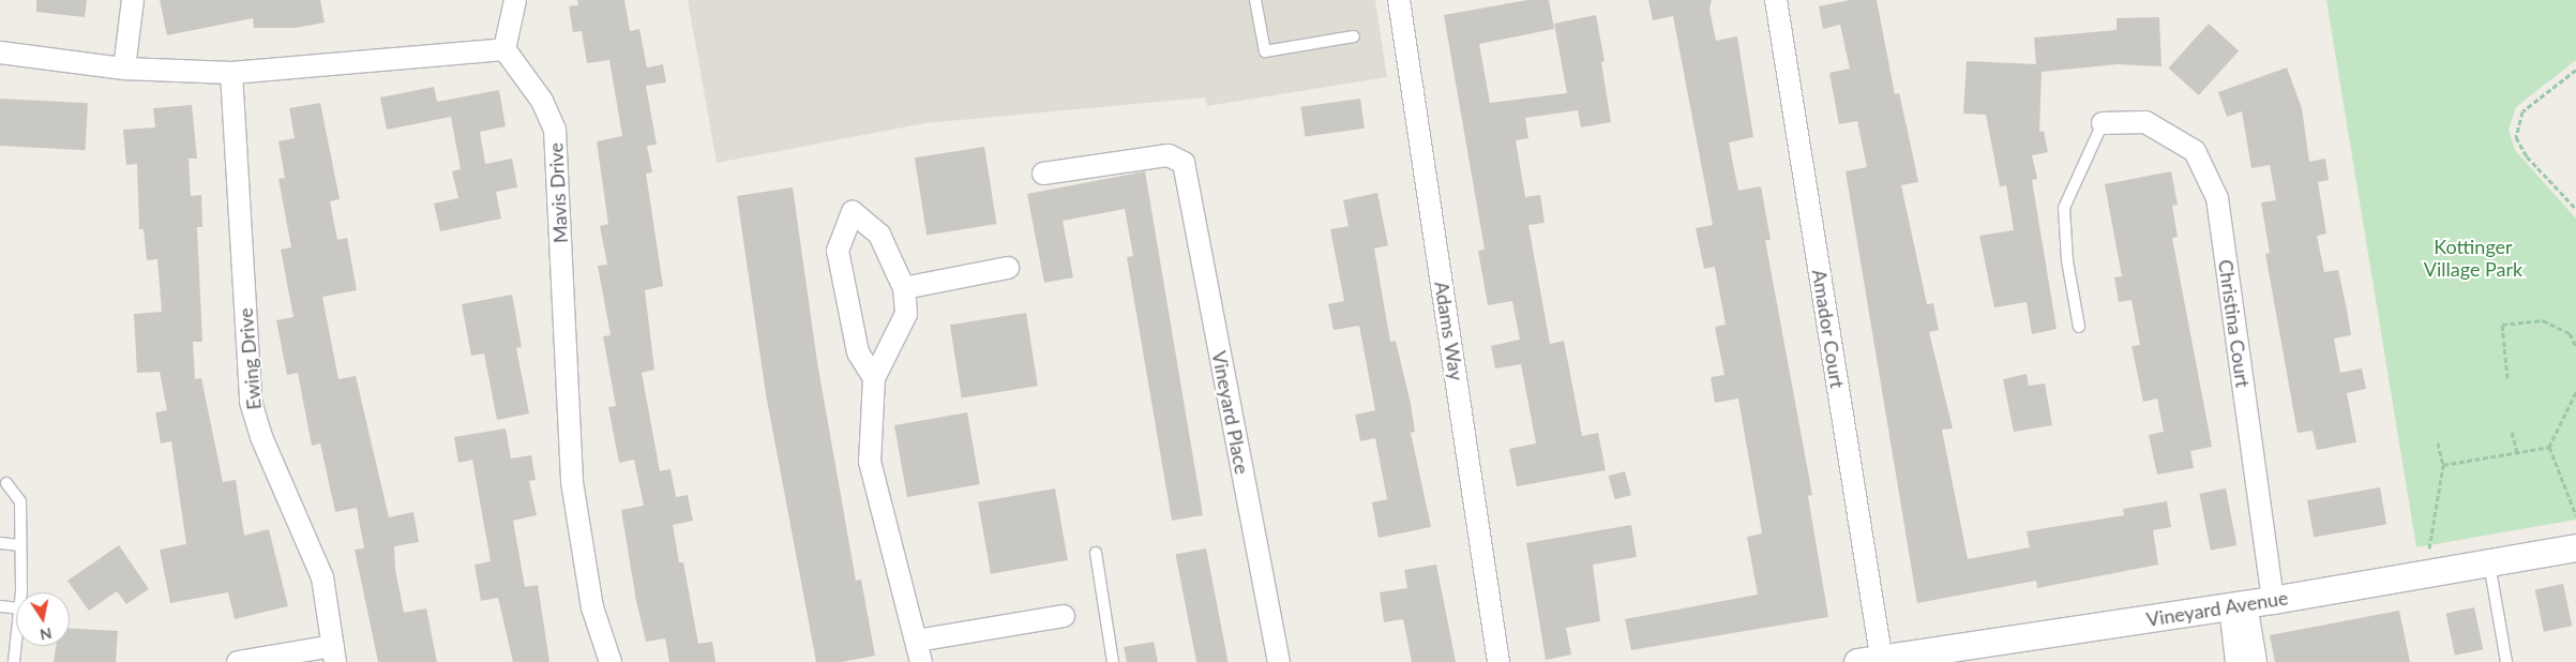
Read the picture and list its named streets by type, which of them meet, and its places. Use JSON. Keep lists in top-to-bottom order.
{
  "streets": {
    "street": [
      "Mavis Drive",
      "Christina Court",
      "Amador Court",
      "Adams Way",
      "Ewing Drive",
      "Vineyard Place",
      "Vineyard Avenue"
    ]
  },
  "crossings": [
    ["Christina Court", "Vineyard Avenue"],
    ["Amador Court", "Vineyard Avenue"]
  ],
  "parks": ["Kottinger Village Park"],
  "north": "bottom"
}
